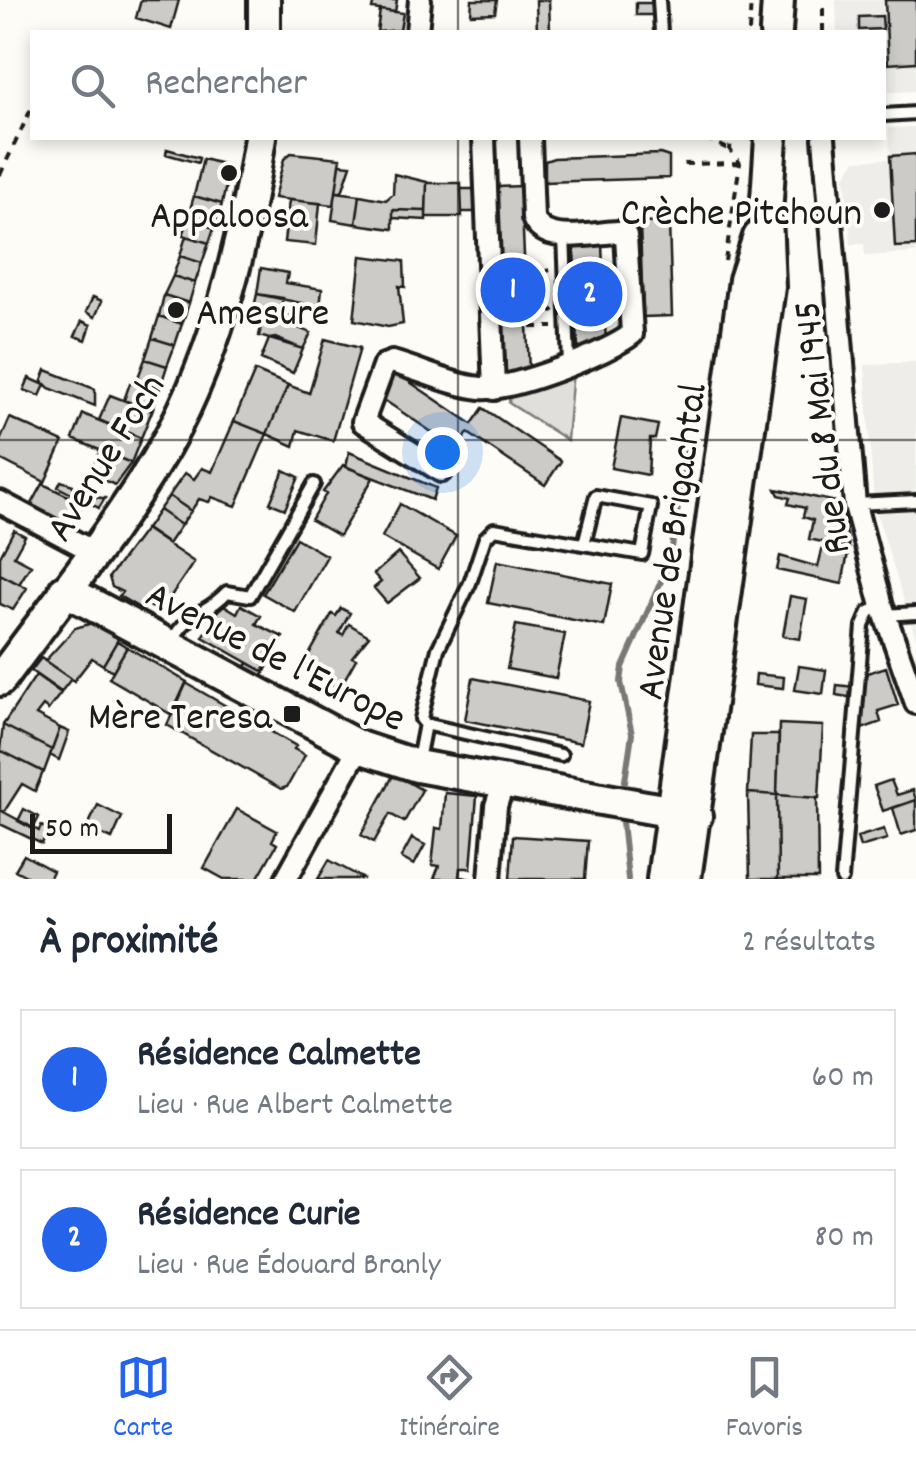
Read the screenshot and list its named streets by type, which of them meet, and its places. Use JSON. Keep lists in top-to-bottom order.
{
  "streets": {
    "street": [
      "Rue du 8 Mai 1945",
      "Avenue Foch",
      "Avenue de Brigachtal",
      "Avenue de l'Europe"
    ]
  },
  "crossings": [
    ["Avenue Foch", "Avenue de l'Europe"],
    ["Avenue de Brigachtal", "Avenue de l'Europe"]
  ],
  "places": {
    "other": ["Appaloosa", "Crèche Pitchoun", "Amesure"],
    "transit": ["Mère Teresa"]
  },
  "scale_bar": "50 m",
  "page": {
    "search": "Rechercher",
    "pins": ["1", "2"],
    "scale": "50 m",
    "heading": ["À proximité", "2 résultats"],
    "list": [
      {
        "mark": "1",
        "name": "Résidence Calmette",
        "note": "Lieu · Rue Albert Calmette",
        "value": "60 m"
      },
      {
        "mark": "2",
        "name": "Résidence Curie",
        "note": "Lieu · Rue Édouard Branly",
        "value": "80 m"
      }
    ],
    "nav": ["Carte", "Itinéraire", "Favoris"]
  }
}
